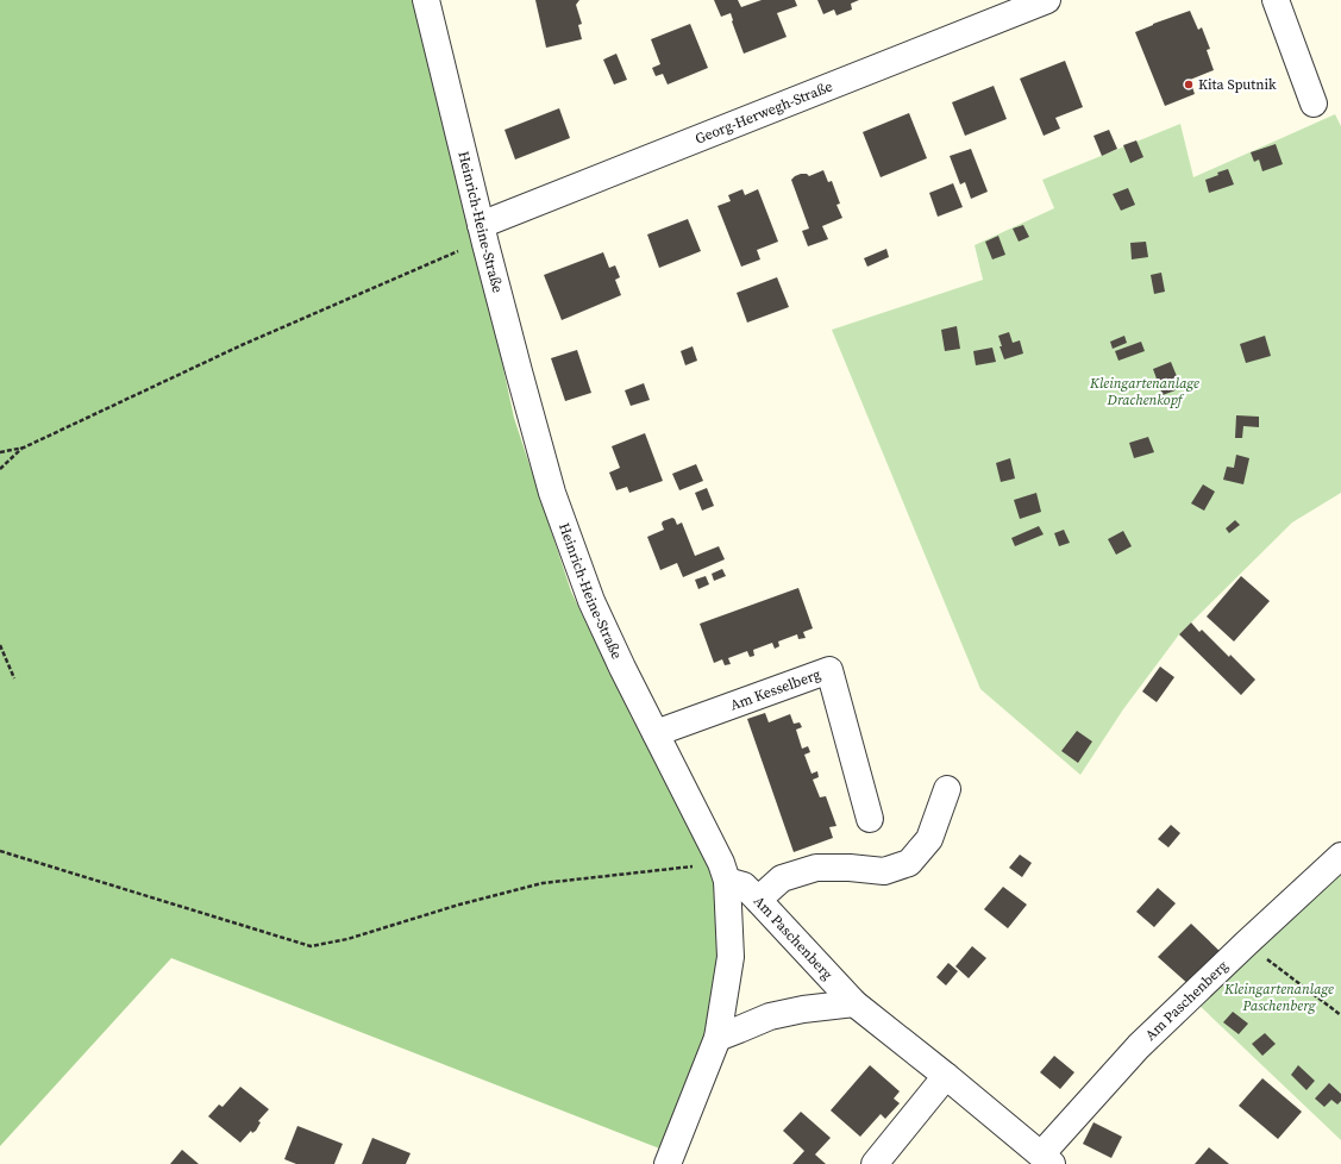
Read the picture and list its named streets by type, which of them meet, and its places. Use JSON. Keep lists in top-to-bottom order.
{
  "streets": {
    "street": [
      "Georg-Herwegh-Straße",
      "Heinrich-Heine-Straße",
      "Am Kesselberg",
      "Am Paschenberg"
    ]
  },
  "crossings": [
    ["Georg-Herwegh-Straße", "Heinrich-Heine-Straße"],
    ["Heinrich-Heine-Straße", "Am Kesselberg"],
    ["Heinrich-Heine-Straße", "Am Paschenberg"]
  ],
  "parks": ["Kleingartenanlage Drachenkopf", "Kleingartenanlage Paschenberg"],
  "places": ["Kita Sputnik"]
}
